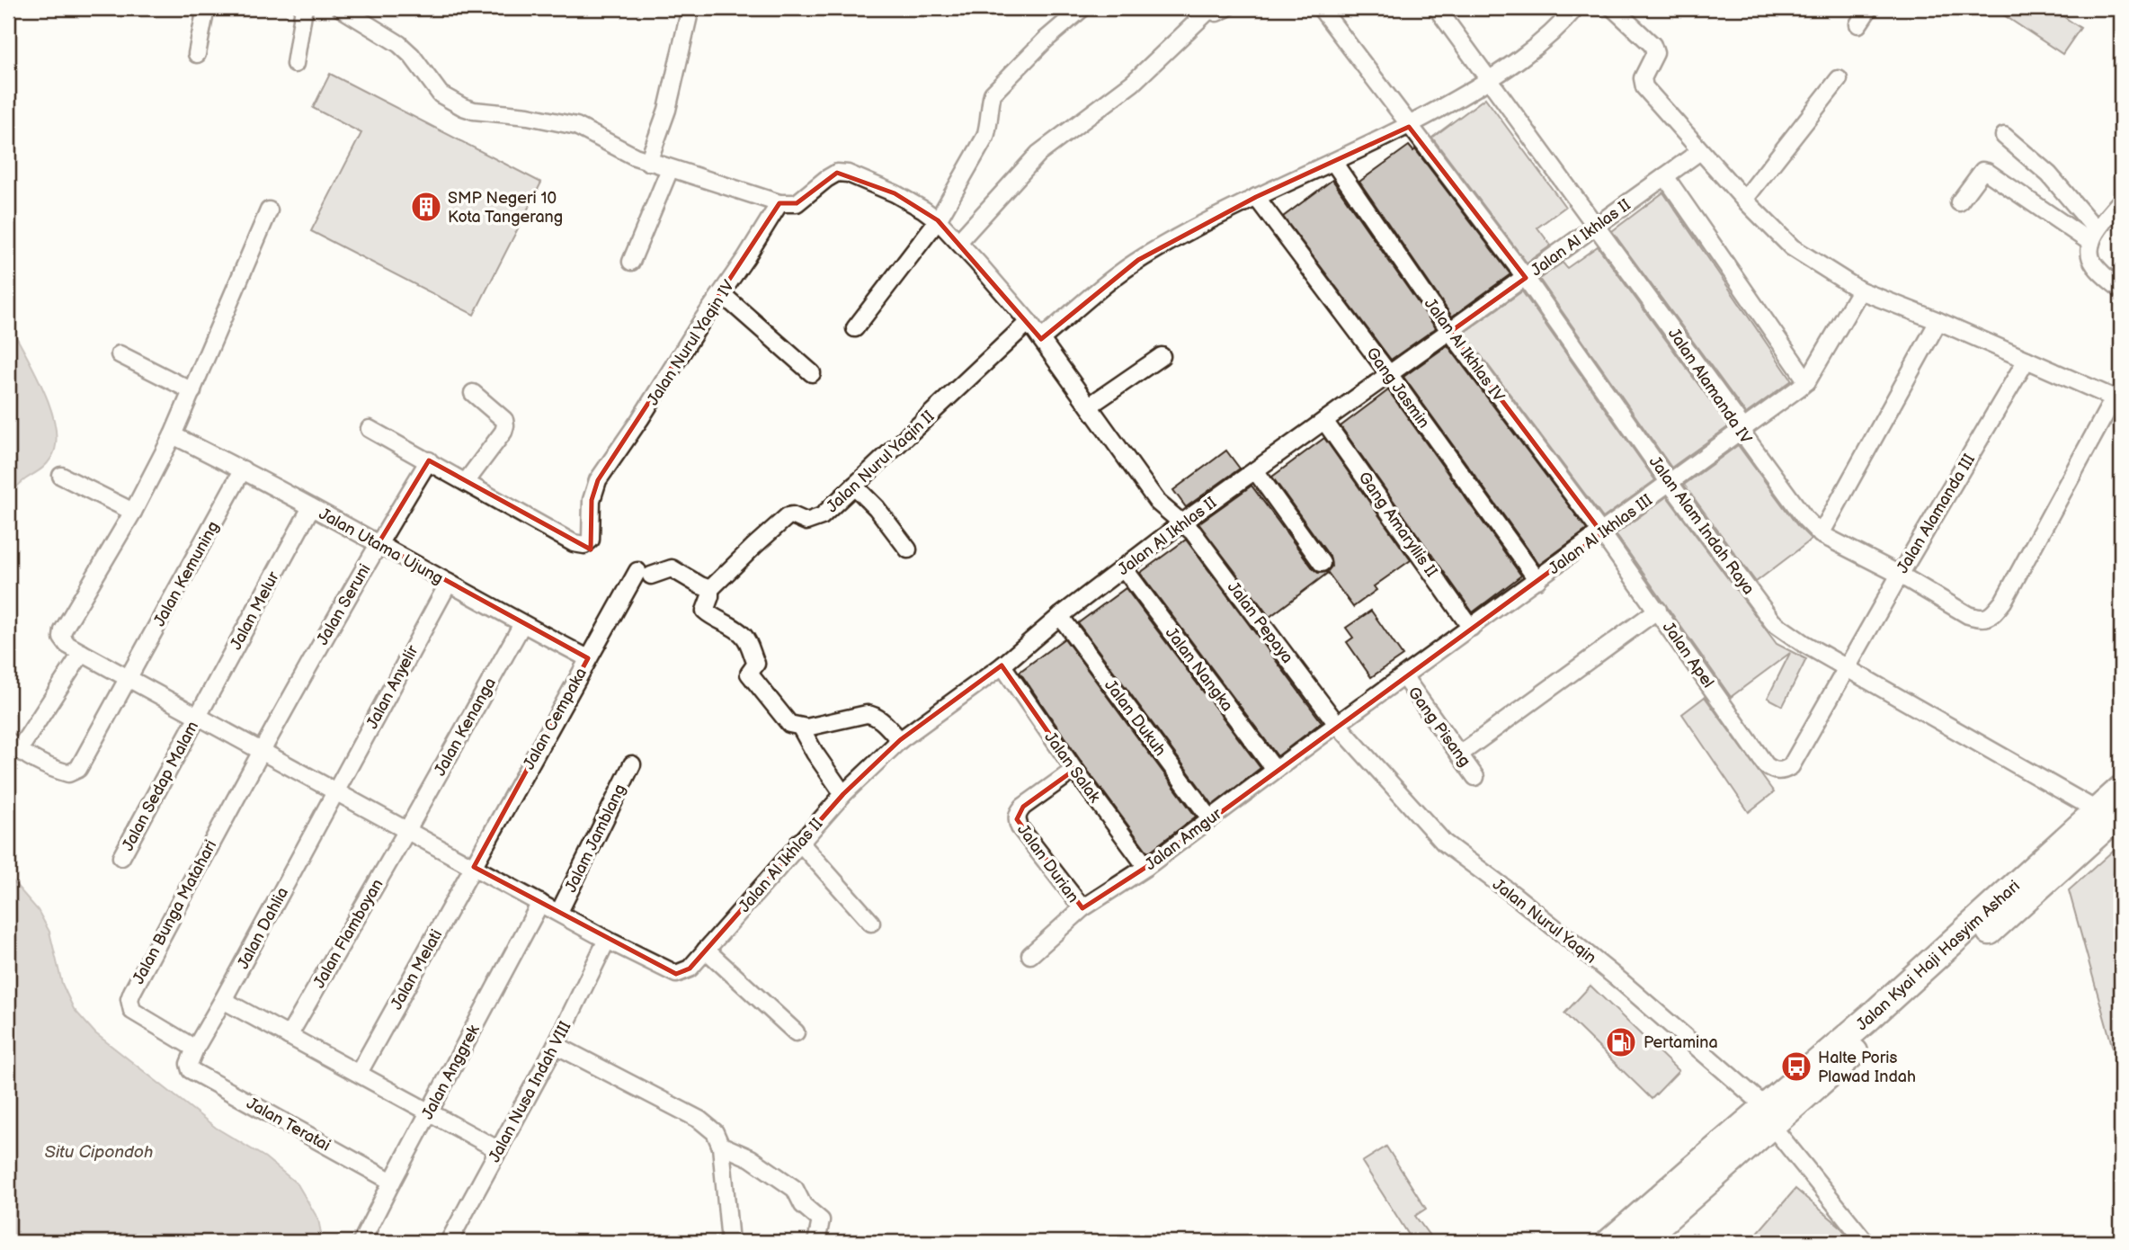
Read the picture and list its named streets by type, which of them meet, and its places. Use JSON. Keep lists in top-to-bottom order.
{
  "streets": {
    "main road": ["Jalan Kyai Haji Hasyim Ashari"],
    "street": [
      "Jalan Al Ikhlas II",
      "Jalan Nurul Yaqin IV",
      "Jalan Al Ikhlas IV",
      "Jalan Alamanda IV",
      "Gang Jasmin",
      "Jalan Nurul Yaqin II",
      "Jalan Alamanda III",
      "Gang Amaryllis II",
      "Jalan Alam Indah Raya",
      "Jalan Al Ikhlas III",
      "Jalan Utama Ujung",
      "Jalan Kemuning",
      "Jalan Seruni",
      "Jalan Melur",
      "Jalan Pepaya",
      "Jalan Apel",
      "Jalan Nangka",
      "Jalan Anyelir",
      "Jalan Dukuh",
      "Jalan Cempaka",
      "Jalan Kenanga",
      "Gang Pisang",
      "Jalan Salak",
      "Jalan Sedap Malam",
      "Jalam Jamblang",
      "Jalan Amgur",
      "Jalan Durian",
      "Jalan Bunga Matahari",
      "Jalan Nurul Yaqin",
      "Jalan Dahlia",
      "Jalan Flamboyan",
      "Jalan Melati",
      "Jalan Anggrek",
      "Jalan Nusa Indah VIII",
      "Jalan Teratai"
    ]
  },
  "crossings": [
    ["Jalan Al Ikhlas II", "Jalan Al Ikhlas IV"],
    ["Jalan Al Ikhlas II", "Jalan Alamanda IV"],
    ["Jalan Al Ikhlas II", "Gang Jasmin"],
    ["Jalan Al Ikhlas II", "Gang Amaryllis II"],
    ["Jalan Al Ikhlas II", "Jalan Alam Indah Raya"],
    ["Jalan Al Ikhlas II", "Jalan Pepaya"],
    ["Jalan Al Ikhlas II", "Jalan Nangka"],
    ["Jalan Al Ikhlas II", "Jalan Dukuh"],
    ["Jalan Al Ikhlas II", "Jalan Salak"],
    ["Jalan Al Ikhlas II", "Jalan Nusa Indah VIII"],
    ["Jalan Nurul Yaqin IV", "Jalan Pepaya"],
    ["Jalan Al Ikhlas IV", "Jalan Al Ikhlas III"],
    ["Jalan Al Ikhlas IV", "Jalan Apel"],
    ["Jalan Alamanda IV", "Jalan Alamanda III"],
    ["Jalan Alamanda IV", "Jalan Al Ikhlas III"],
    ["Gang Jasmin", "Jalan Al Ikhlas III"],
    ["Jalan Nurul Yaqin II", "Jalan Pepaya"],
    ["Jalan Nurul Yaqin II", "Jalan Cempaka"],
    ["Jalan Alamanda III", "Jalan Alam Indah Raya"],
    ["Jalan Alamanda III", "Jalan Apel"],
    ["Gang Amaryllis II", "Jalan Al Ikhlas III"],
    ["Jalan Alam Indah Raya", "Jalan Al Ikhlas III"],
    ["Jalan Alam Indah Raya", "Jalan Kyai Haji Hasyim Ashari"],
    ["Jalan Al Ikhlas III", "Jalan Pepaya"],
    ["Jalan Al Ikhlas III", "Jalan Apel"],
    ["Jalan Al Ikhlas III", "Gang Pisang"],
    ["Jalan Al Ikhlas III", "Jalan Amgur"],
    ["Jalan Al Ikhlas III", "Jalan Nurul Yaqin"],
    ["Jalan Utama Ujung", "Jalan Kemuning"],
    ["Jalan Utama Ujung", "Jalan Seruni"],
    ["Jalan Utama Ujung", "Jalan Melur"],
    ["Jalan Utama Ujung", "Jalan Anyelir"],
    ["Jalan Utama Ujung", "Jalan Cempaka"],
    ["Jalan Utama Ujung", "Jalan Kenanga"],
    ["Jalan Seruni", "Jalan Bunga Matahari"],
    ["Jalan Melur", "Jalan Sedap Malam"],
    ["Jalan Pepaya", "Jalan Amgur"],
    ["Jalan Pepaya", "Jalan Nurul Yaqin"],
    ["Jalan Nangka", "Jalan Amgur"],
    ["Jalan Anyelir", "Jalan Dahlia"],
    ["Jalan Dukuh", "Jalan Amgur"],
    ["Jalan Cempaka", "Jalan Melati"],
    ["Jalan Kenanga", "Jalan Flamboyan"],
    ["Jalan Salak", "Jalan Amgur"],
    ["Jalan Salak", "Jalan Durian"],
    ["Jalan Amgur", "Jalan Durian"],
    ["Jalan Amgur", "Jalan Nurul Yaqin"],
    ["Jalan Bunga Matahari", "Jalan Dahlia"],
    ["Jalan Nurul Yaqin", "Jalan Kyai Haji Hasyim Ashari"],
    ["Jalan Dahlia", "Jalan Teratai"],
    ["Jalan Anggrek", "Jalan Teratai"]
  ],
  "water": ["Situ Cipondoh"],
  "places": {
    "building": ["SMP Negeri 10 Kota Tangerang"],
    "fuel station": ["Pertamina"],
    "bus stop": ["Halte Poris Plawad Indah"]
  }
}
